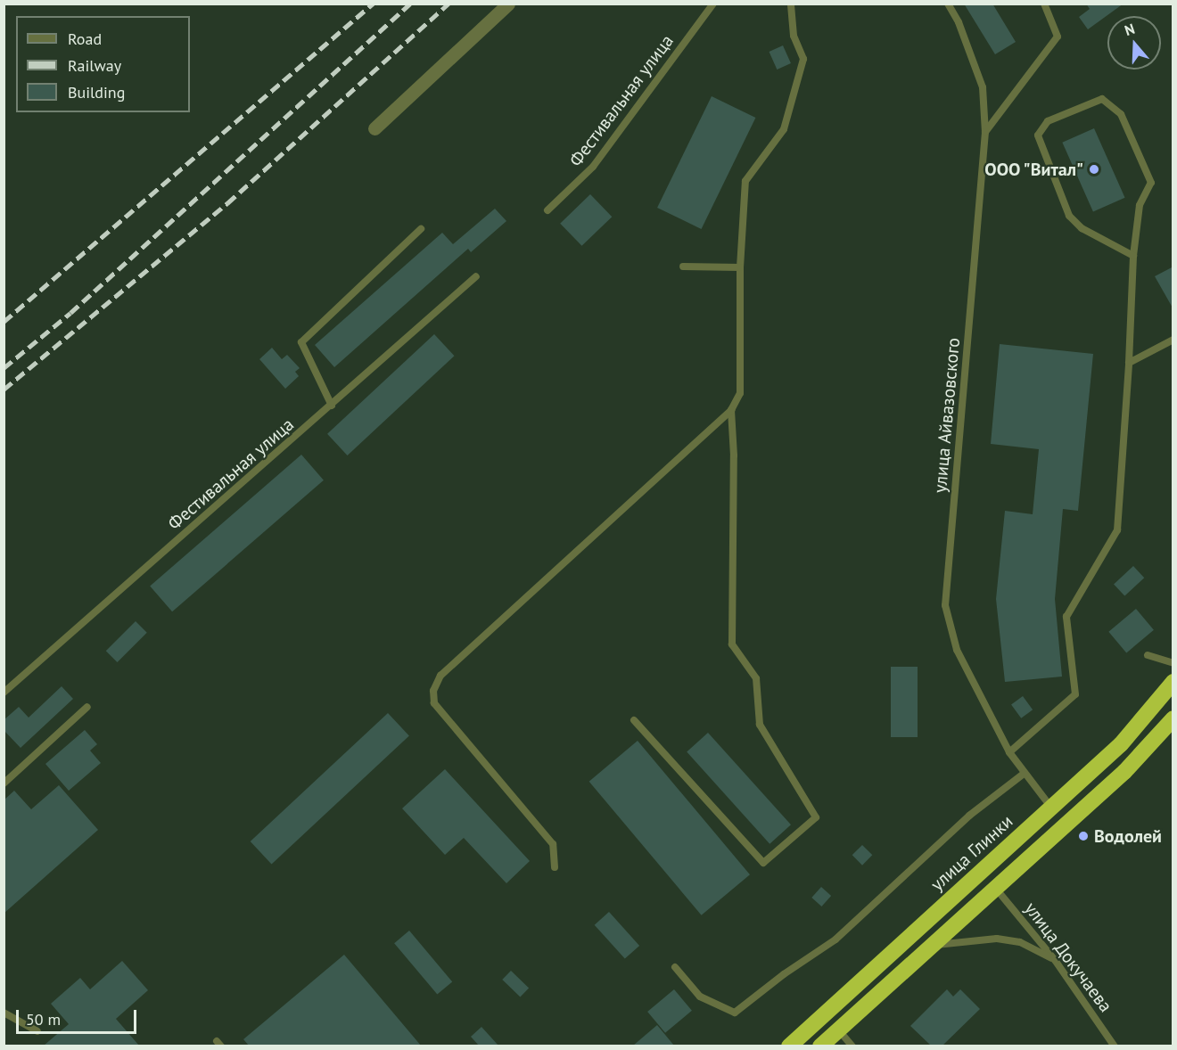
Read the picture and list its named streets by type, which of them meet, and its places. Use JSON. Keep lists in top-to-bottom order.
{
  "streets": {
    "highway": ["улица Глинки"],
    "lane": ["Фестивальная улица", "улица Айвазовского", "улица Докучаева"]
  },
  "crossings": [
    ["улица Айвазовского", "улица Глинки"]
  ],
  "places": ["ООО \"Витал\"", "Водолей"],
  "legend": ["Road", "Railway", "Building"],
  "scale_bar": "50 m",
  "north": "top"
}
